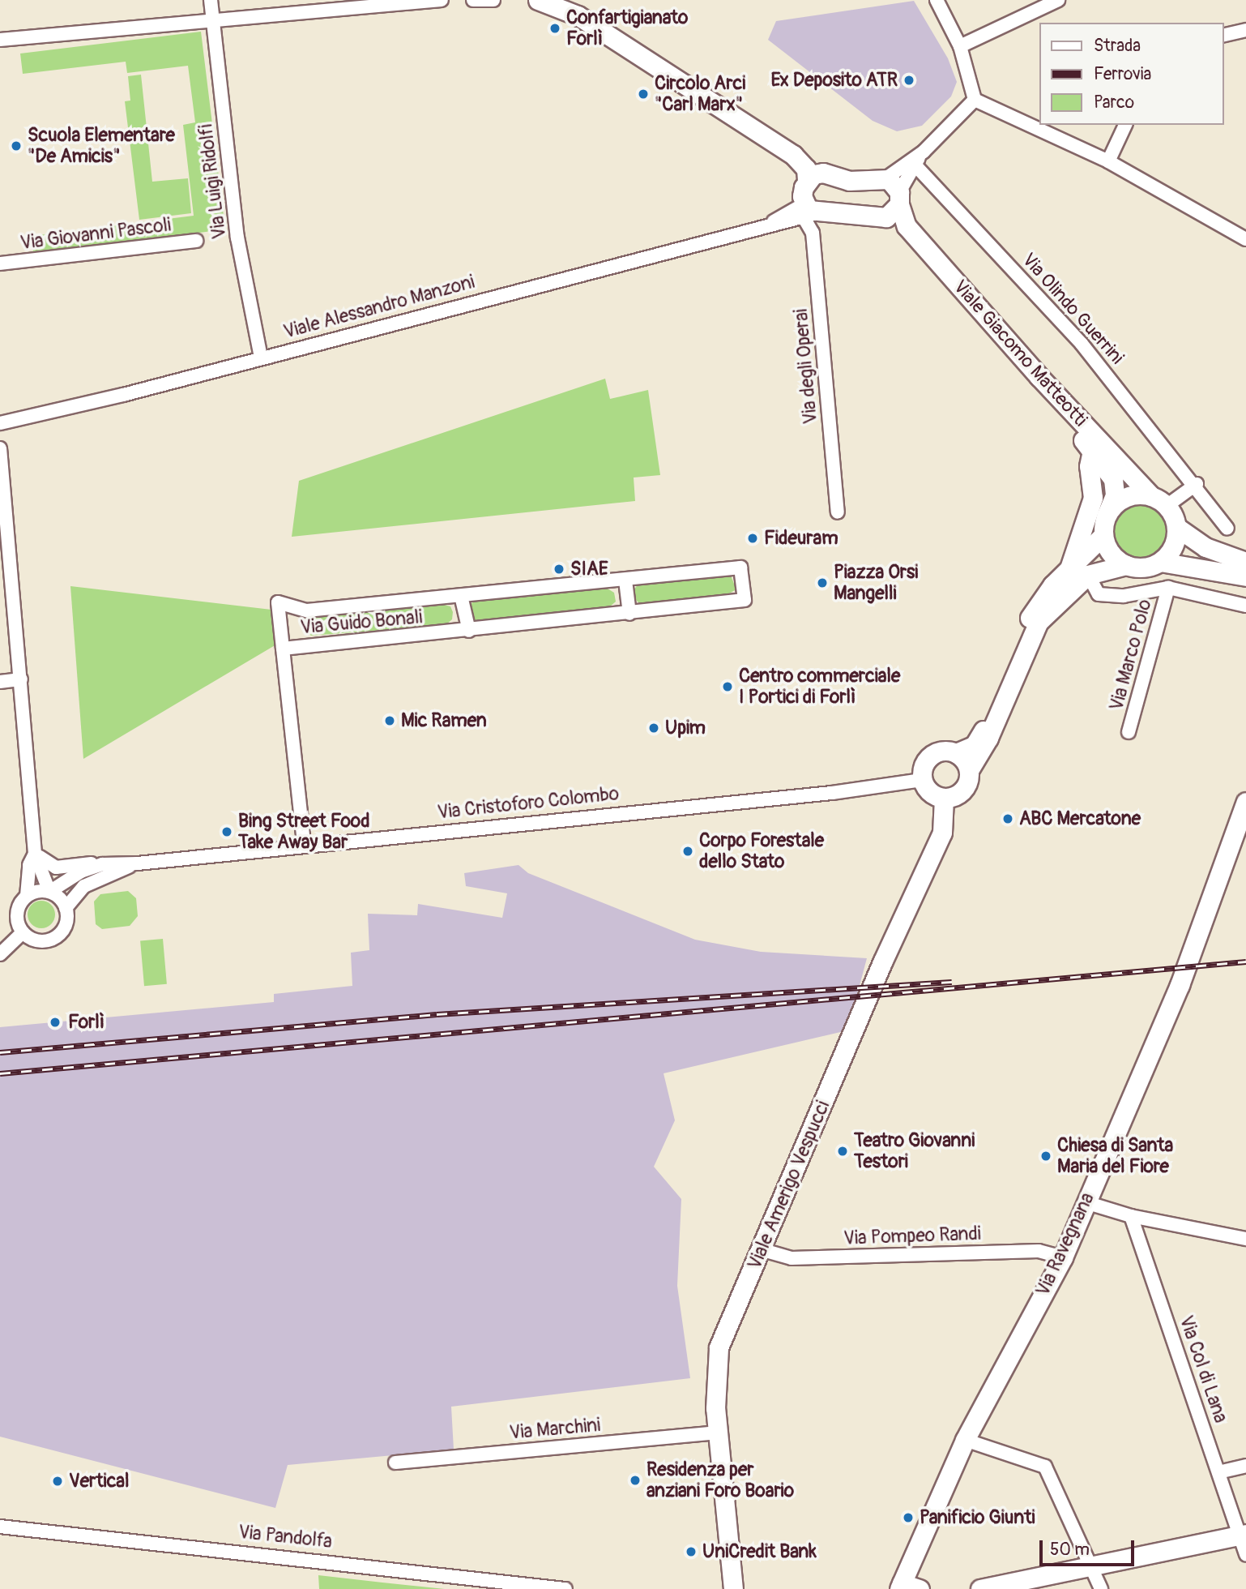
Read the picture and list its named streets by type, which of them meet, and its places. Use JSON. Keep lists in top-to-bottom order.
{
  "streets": {
    "main road": ["Viale Giacomo Matteotti", "Viale Amerigo Vespucci", "Via Ravegnana"],
    "street": [
      "Via Luigi Ridolfi",
      "Via Giovanni Pascoli",
      "Viale Alessandro Manzoni",
      "Via Olindo Guerrini",
      "Via degli Operai",
      "Via Guido Bonali",
      "Via Marco Polo",
      "Via Cristoforo Colombo",
      "Via Pompeo Randi",
      "Via Col di Lana",
      "Via Marchini",
      "Via Pandolfa"
    ]
  },
  "crossings": [
    ["Via Luigi Ridolfi", "Viale Alessandro Manzoni"],
    ["Viale Alessandro Manzoni", "Via degli Operai"],
    ["Via Cristoforo Colombo", "Viale Amerigo Vespucci"],
    ["Viale Amerigo Vespucci", "Via Pompeo Randi"],
    ["Viale Amerigo Vespucci", "Via Marchini"],
    ["Via Pompeo Randi", "Via Ravegnana"]
  ],
  "places": [
    "Confartigianato Forlì",
    "Ex Deposito ATR",
    "Circolo Arci \"Carl Marx\"",
    "Scuola Elementare \"De Amicis\"",
    "Fideuram",
    "SIAE",
    "Piazza Orsi Mangelli",
    "Centro commerciale I Portici di Forlì",
    "Mic Ramen",
    "Upim",
    "ABC Mercatone",
    "Bing Street Food Take Away Bar",
    "Corpo Forestale dello Stato",
    "Forlì",
    "Teatro Giovanni Testori",
    "Chiesa di Santa Maria del Fiore",
    "Residenza per anziani Foro Boario",
    "Vertical",
    "Panificio Giunti",
    "UniCredit Bank"
  ],
  "legend": ["Strada", "Ferrovia", "Parco"],
  "scale_bar": "50 m"
}
